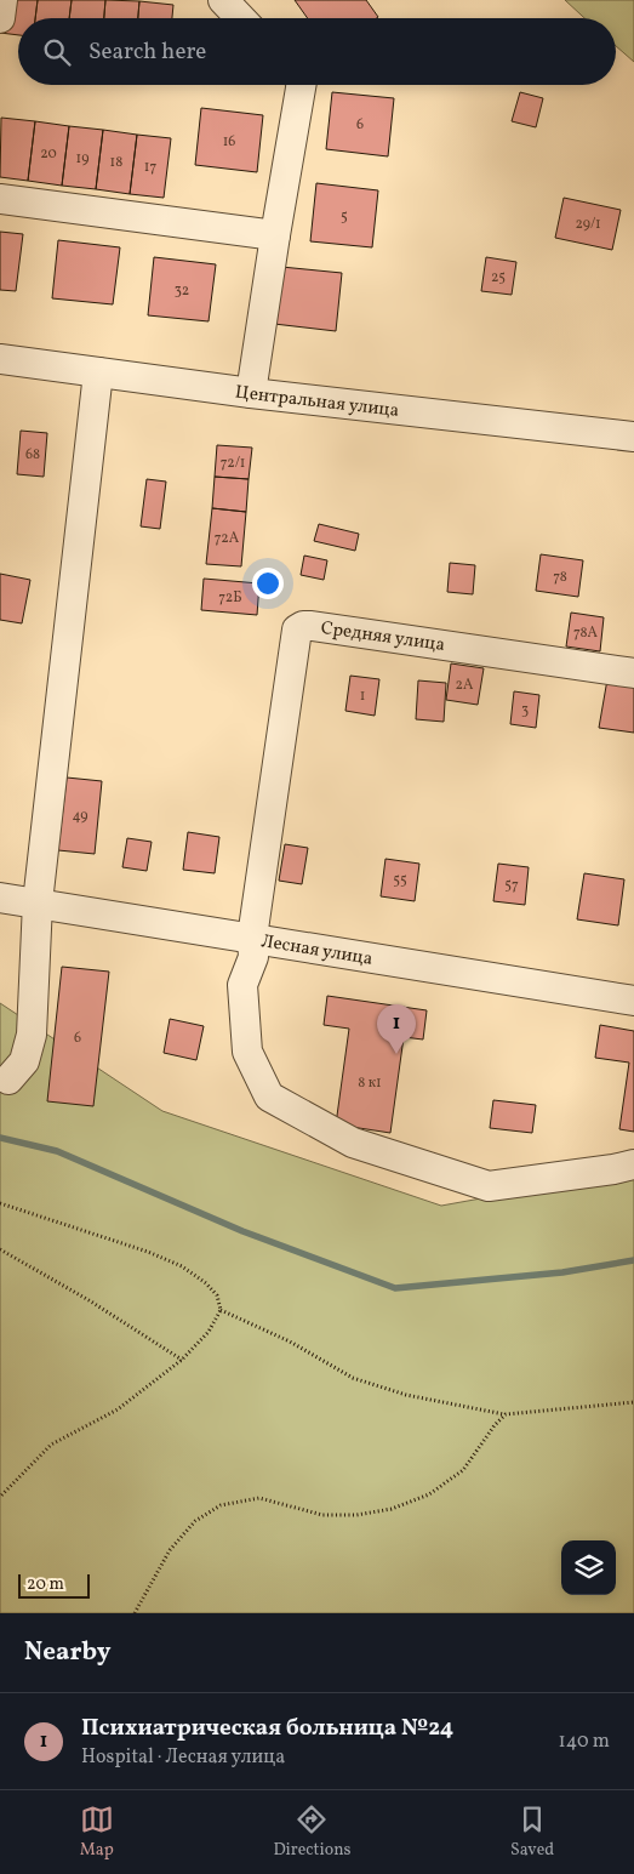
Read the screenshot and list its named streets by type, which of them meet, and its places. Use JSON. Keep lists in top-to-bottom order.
{
  "streets": {
    "street": ["Центральная улица", "Средняя улица", "Лесная улица"]
  },
  "crossings": [
    ["Средняя улица", "Лесная улица"]
  ],
  "house_numbers": [
    "6",
    "16",
    "20",
    "19",
    "18",
    "17",
    "5",
    "29/1",
    "25",
    "32",
    "68",
    "72/1",
    "72А",
    "78",
    "72Б",
    "78А",
    "2А",
    "1",
    "3",
    "49",
    "55",
    "57",
    "6",
    "8 к1"
  ],
  "scale_bar": "20 m",
  "page": {
    "search": "Search here",
    "pins": "1",
    "scale": "20 m",
    "heading": "Nearby",
    "list": [
      {
        "mark": "1",
        "name": "Психиатрическая больница №24",
        "note": "Hospital · Лесная улица",
        "value": "140 m"
      }
    ],
    "nav": ["Map", "Directions", "Saved"]
  }
}
